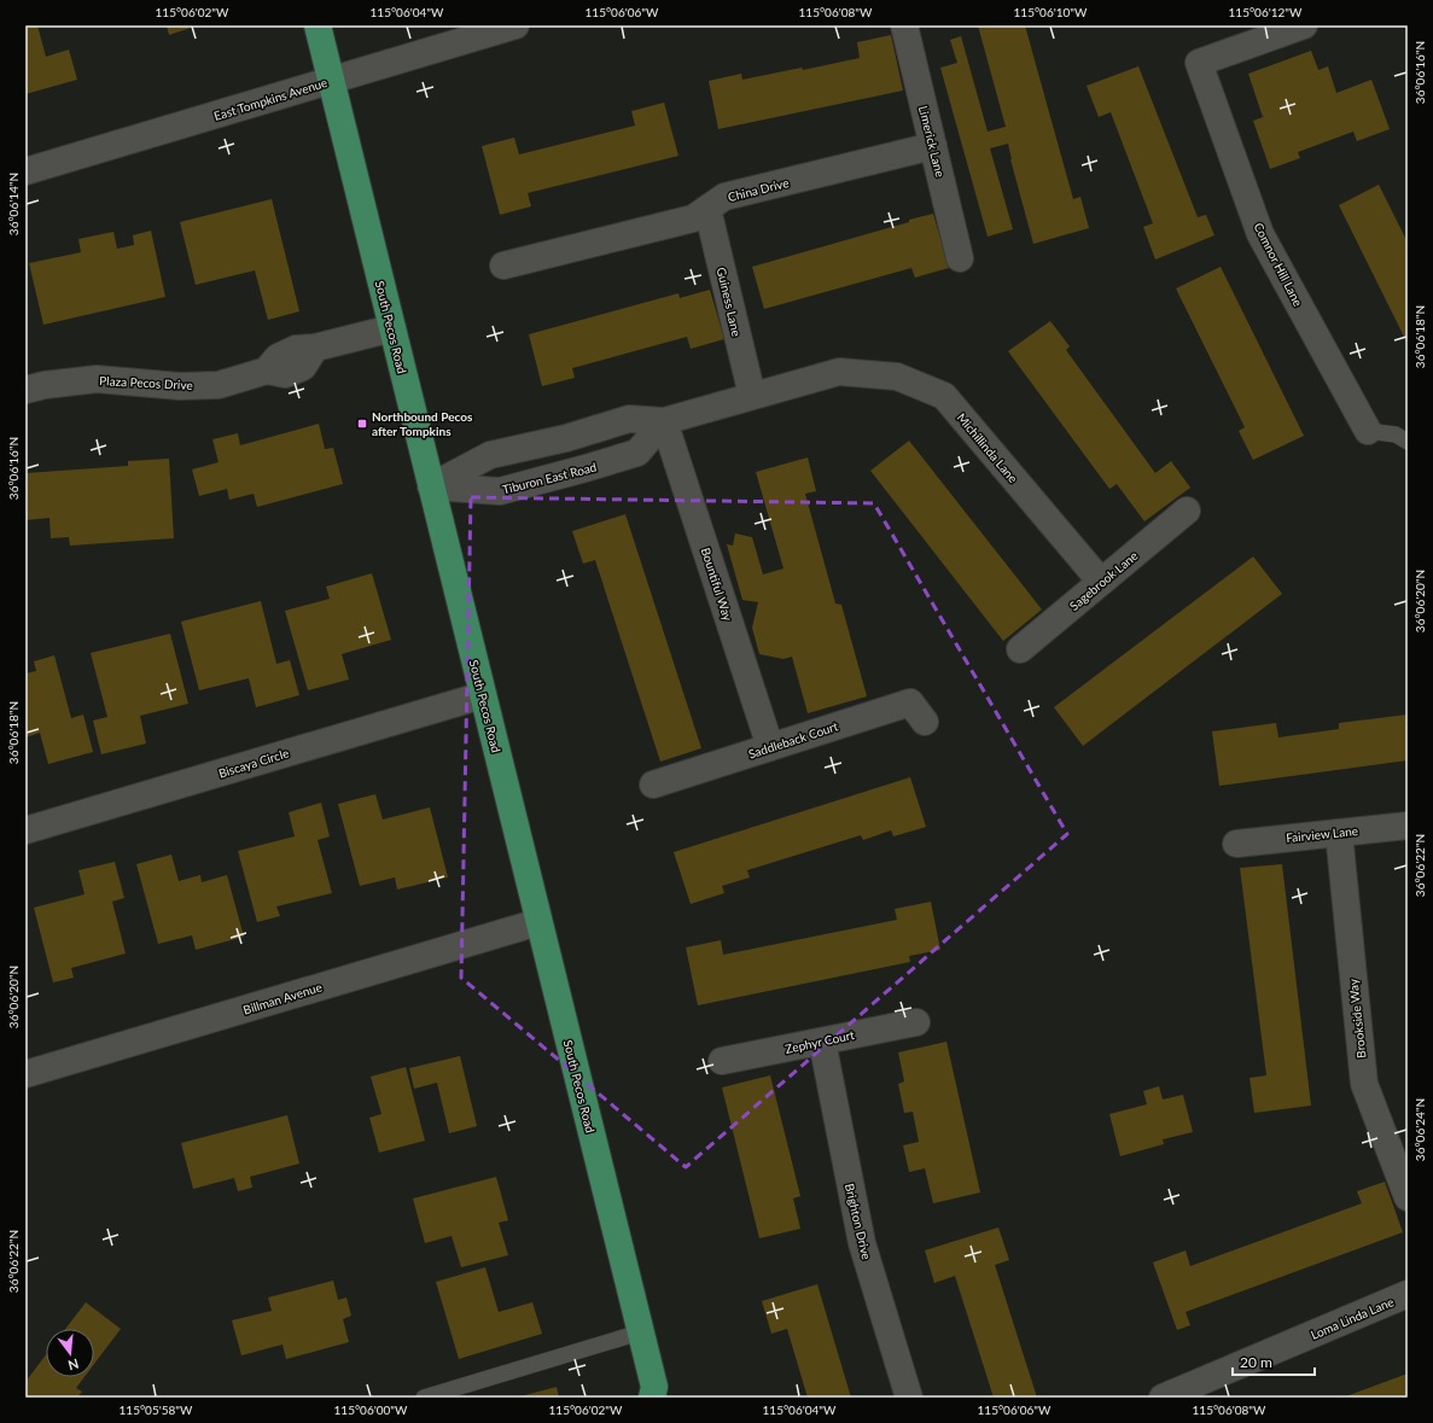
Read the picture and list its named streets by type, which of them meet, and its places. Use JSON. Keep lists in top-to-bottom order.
{
  "streets": {
    "main road": ["South Pecos Road"],
    "street": [
      "East Tompkins Avenue",
      "Limerick Lane",
      "China Drive",
      "Comnor Hill Lane",
      "Guiness Lane",
      "Plaza Pecos Drive",
      "Michillinda Lane",
      "Tiburon East Road",
      "Sagebrook Lane",
      "Bountiful Way",
      "Saddleback Court",
      "Biscaya Circle",
      "Fairview Lane",
      "Billman Avenue",
      "Brookside Way",
      "Zephyr Court",
      "Brighton Drive",
      "Loma Linda Lane"
    ]
  },
  "crossings": [
    ["East Tompkins Avenue", "South Pecos Road"],
    ["Limerick Lane", "China Drive"],
    ["China Drive", "Guiness Lane"],
    ["Guiness Lane", "Michillinda Lane"],
    ["South Pecos Road", "Plaza Pecos Drive"],
    ["South Pecos Road", "Tiburon East Road"],
    ["South Pecos Road", "Biscaya Circle"],
    ["South Pecos Road", "Billman Avenue"],
    ["Michillinda Lane", "Sagebrook Lane"],
    ["Tiburon East Road", "Bountiful Way"],
    ["Bountiful Way", "Saddleback Court"],
    ["Fairview Lane", "Brookside Way"],
    ["Zephyr Court", "Brighton Drive"]
  ],
  "places": {
    "transit": ["Northbound Pecos after Tompkins"]
  },
  "scale_bar": "20 m",
  "north": "bottom",
  "coordinates": [
    "115°06'02\"W",
    "115°06'04\"W",
    "115°06'06\"W",
    "115°06'08\"W",
    "115°06'10\"W",
    "115°06'12\"W",
    "36°06'16\"N",
    "36°06'14\"N",
    "36°06'18\"N",
    "36°06'20\"N",
    "36°06'22\"N",
    "36°06'24\"N",
    "115°05'58\"W",
    "115°06'00\"W"
  ]
}
